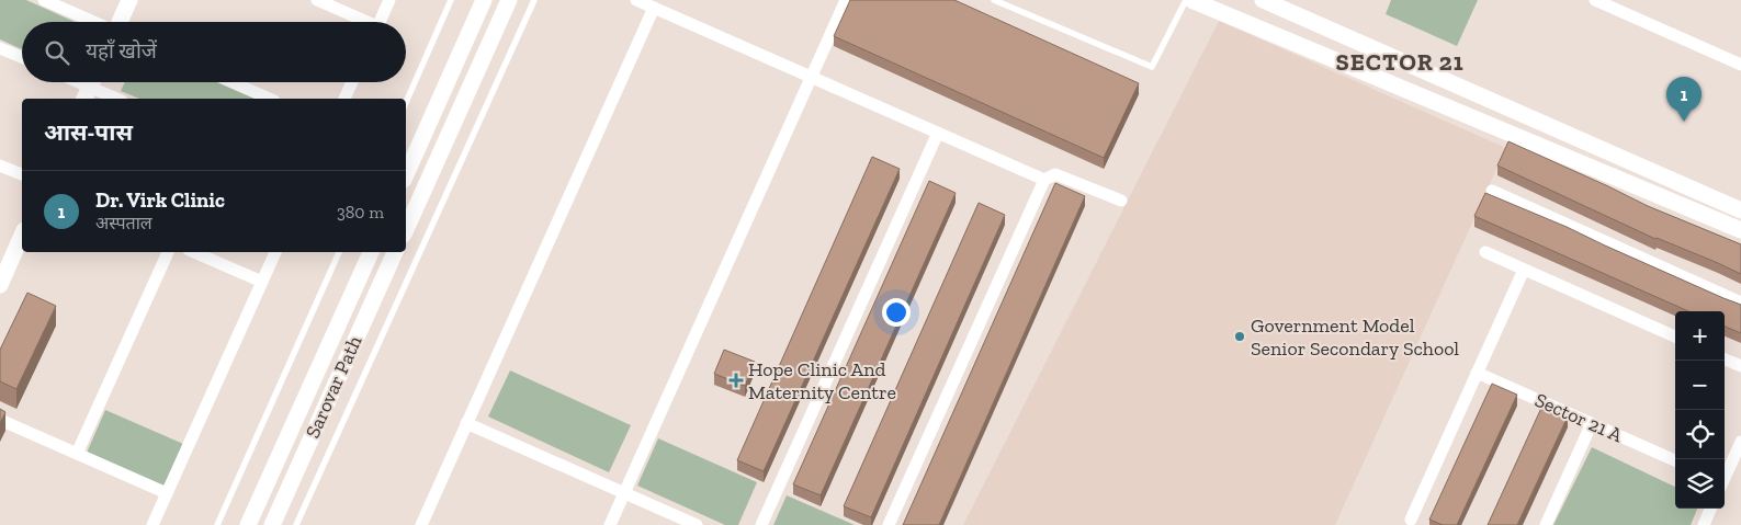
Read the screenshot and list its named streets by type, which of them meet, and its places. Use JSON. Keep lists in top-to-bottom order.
{
  "streets": {
    "street": ["Sarovar Path", "Sector 21 A"]
  },
  "districts": ["SECTOR 21"],
  "places": {
    "other": ["Government Model Senior Secondary School"],
    "health": ["Hope Clinic And Maternity Centre"]
  },
  "page": {
    "search": "यहाँ खोजें",
    "pins": "1",
    "heading": "आस-पास",
    "list": [
      {
        "mark": "1",
        "name": "Dr. Virk Clinic",
        "note": "अस्पताल",
        "value": "380 m"
      }
    ],
    "map_buttons": ["+", "−"]
  }
}
